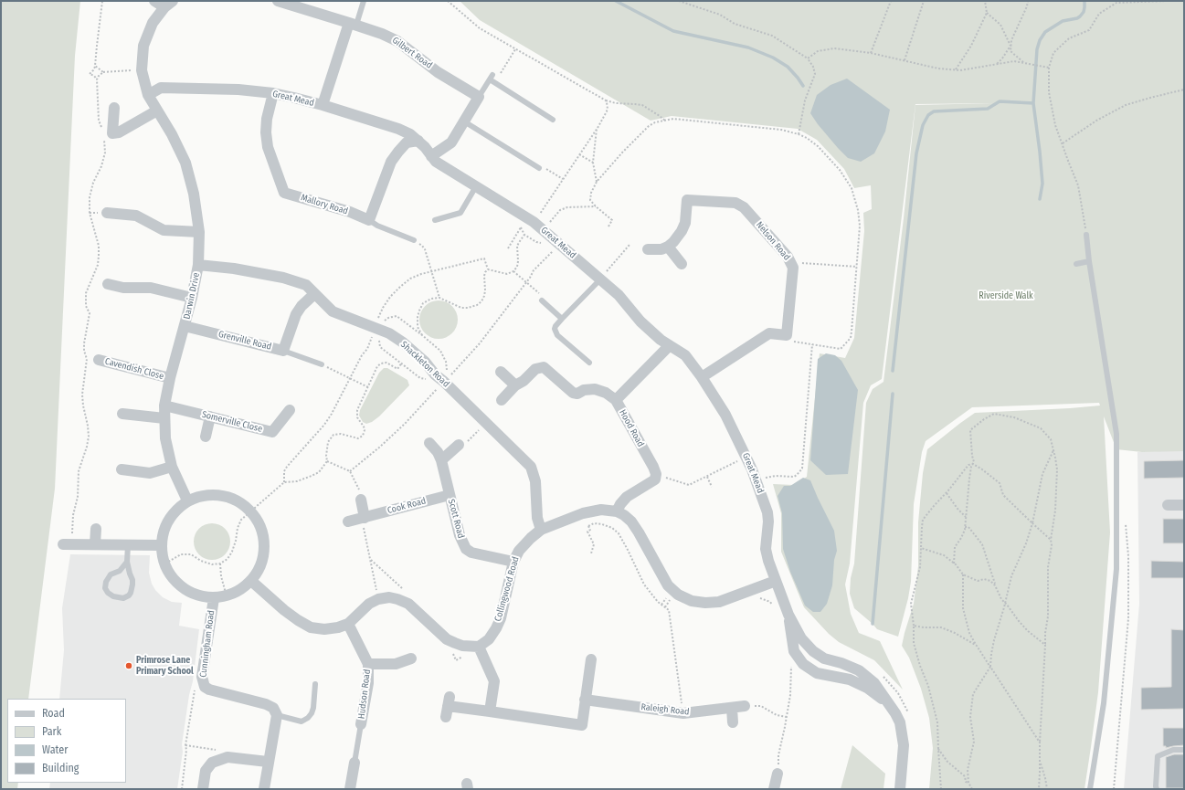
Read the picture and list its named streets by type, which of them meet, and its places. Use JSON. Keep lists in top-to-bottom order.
{
  "streets": {
    "street": [
      "Gilbert Road",
      "Great Mead",
      "Mallory Road",
      "Nelson Road",
      "Darwin Drive",
      "Grenville Road",
      "Shackleton Road",
      "Cavendish Close",
      "Somerville Close",
      "Hood Road",
      "Cook Road",
      "Scott Road",
      "Collingwood Road",
      "Cunningham Road",
      "Hudson Road",
      "Raleigh Road"
    ]
  },
  "crossings": [
    ["Great Mead", "Mallory Road"],
    ["Great Mead", "Darwin Drive"],
    ["Great Mead", "Hood Road"],
    ["Darwin Drive", "Grenville Road"],
    ["Darwin Drive", "Shackleton Road"],
    ["Darwin Drive", "Cavendish Close"],
    ["Darwin Drive", "Somerville Close"],
    ["Grenville Road", "Shackleton Road"],
    ["Shackleton Road", "Collingwood Road"],
    ["Cook Road", "Scott Road"],
    ["Scott Road", "Collingwood Road"]
  ],
  "parks": ["Riverside Walk"],
  "places": ["Primrose Lane Primary School"],
  "legend": [
    "Road",
    "Park",
    "Water",
    "Building"
  ]
}
